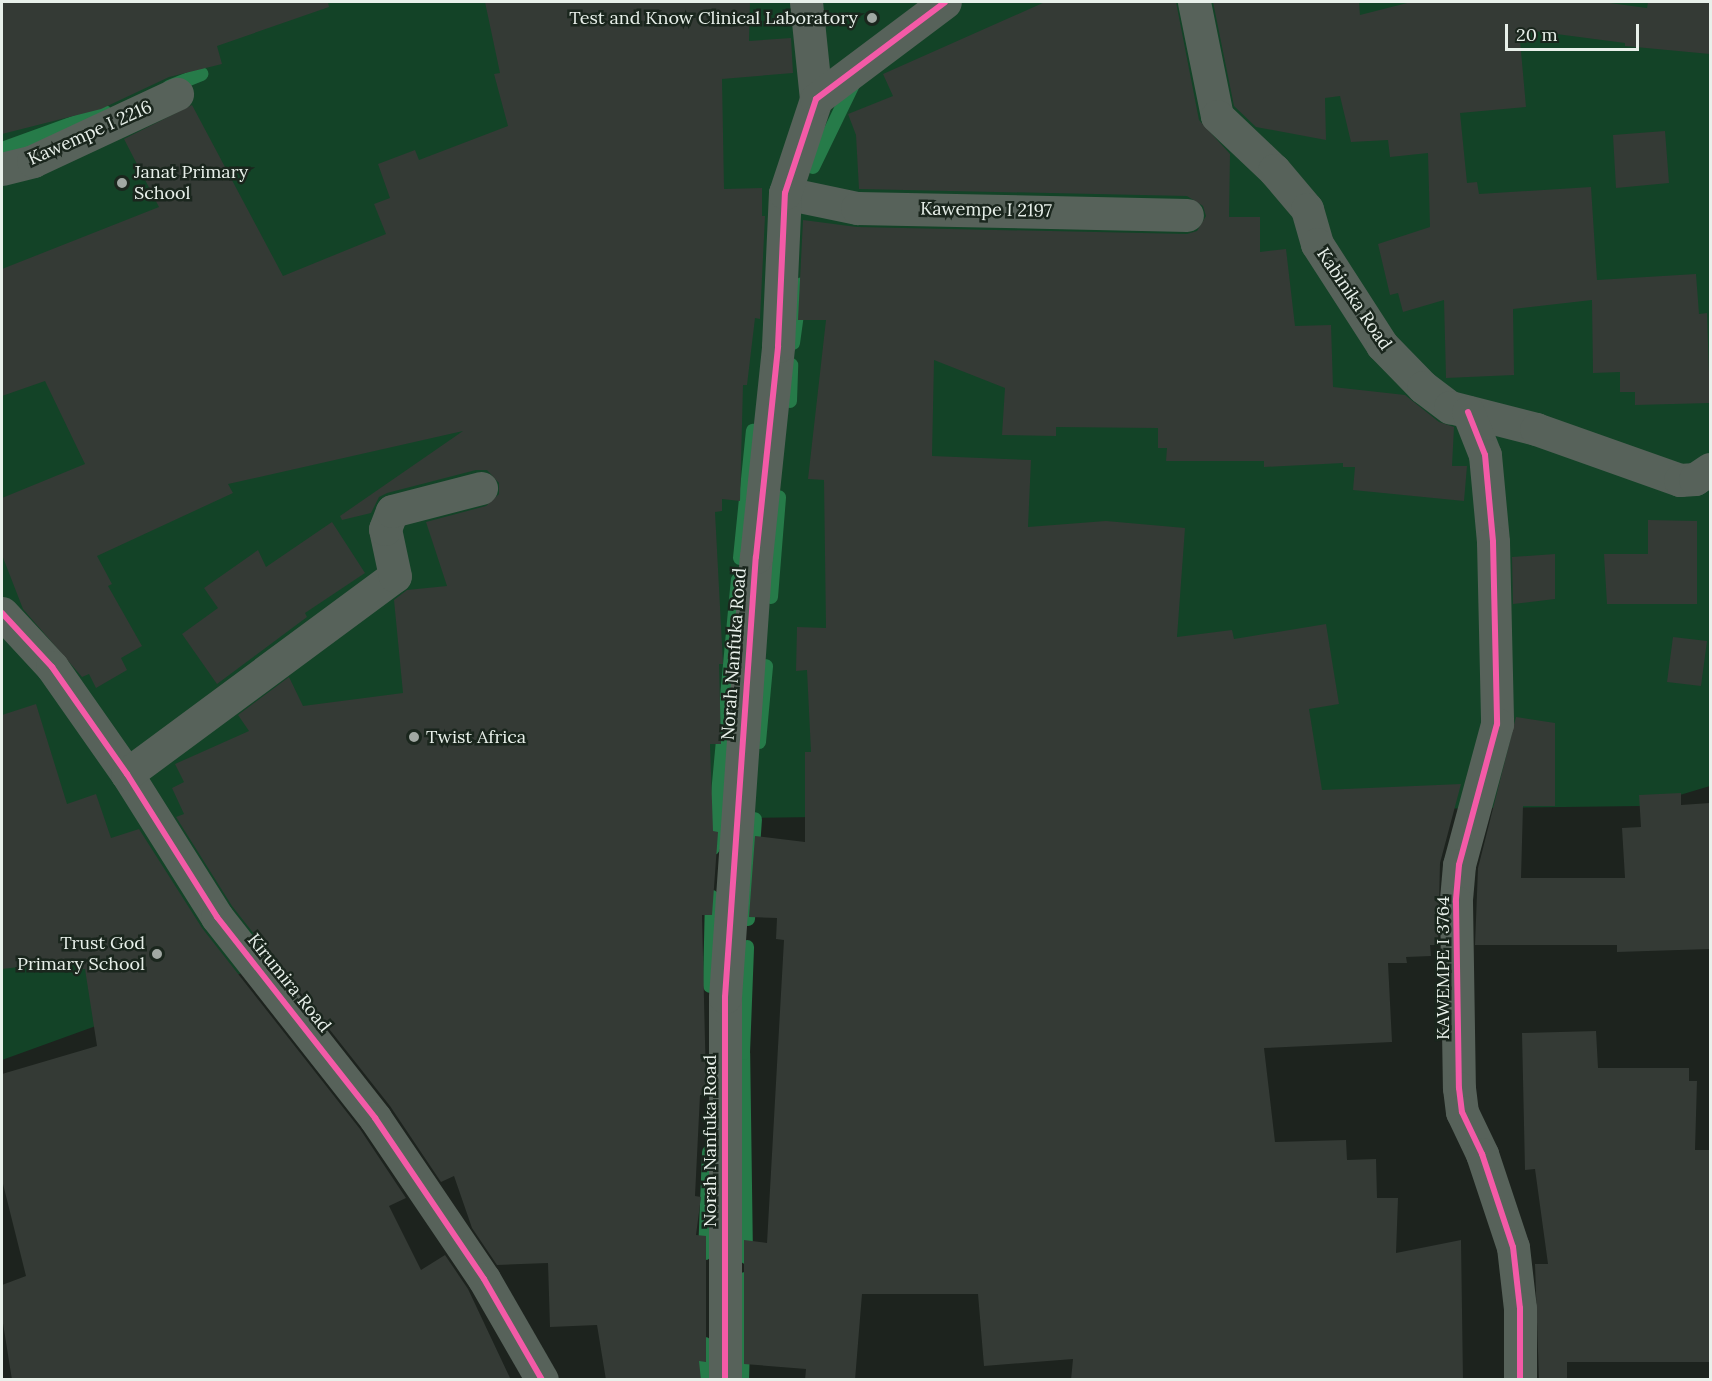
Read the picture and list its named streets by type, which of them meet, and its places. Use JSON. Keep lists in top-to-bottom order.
{
  "streets": {
    "street": [
      "Kawempe I 2216",
      "Kawempe I 2197",
      "Kabinika Road",
      "Norah Nanfuka Road",
      "KAWEMPE I 3764",
      "Kirumira Road"
    ]
  },
  "crossings": [
    ["Kawempe I 2197", "Norah Nanfuka Road"],
    ["Kabinika Road", "KAWEMPE I 3764"]
  ],
  "places": [
    "Test and Know Clinical Laboratory",
    "Janat Primary School",
    "Twist Africa",
    "Trust God Primary School"
  ],
  "scale_bar": "20 m"
}
